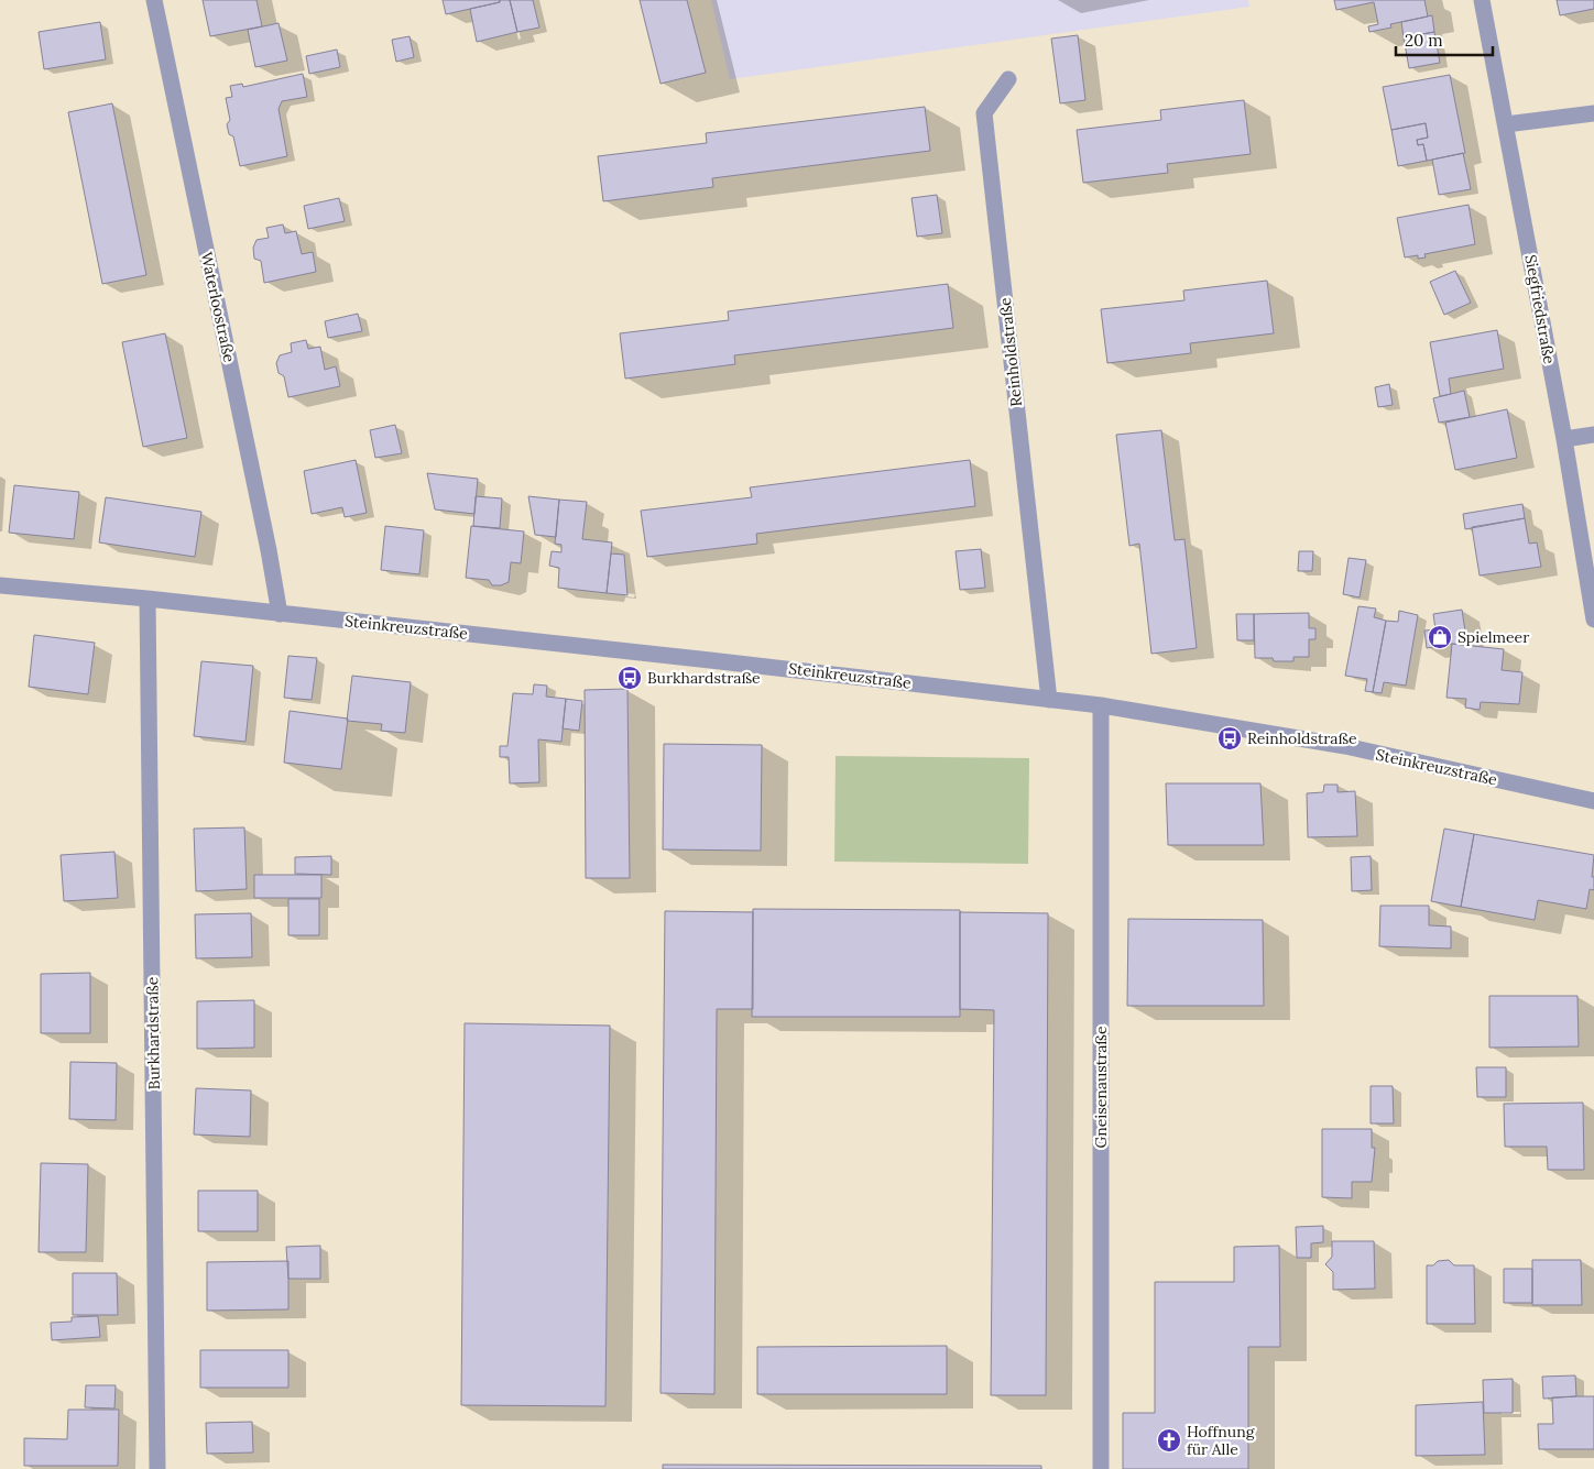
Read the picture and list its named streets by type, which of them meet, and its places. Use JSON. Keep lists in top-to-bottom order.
{
  "streets": {
    "street": [
      "Waterloostraße",
      "Siegfriedstraße",
      "Reinholdstraße",
      "Steinkreuzstraße",
      "Burkhardstraße",
      "Gneisenaustraße"
    ]
  },
  "crossings": [
    ["Waterloostraße", "Steinkreuzstraße"],
    ["Reinholdstraße", "Steinkreuzstraße"],
    ["Steinkreuzstraße", "Burkhardstraße"],
    ["Steinkreuzstraße", "Gneisenaustraße"]
  ],
  "places": {
    "shop": ["Spielmeer"],
    "bus stop": ["Burkhardstraße", "Reinholdstraße"],
    "church": ["Hoffnung für Alle"]
  },
  "scale_bar": "20 m"
}
